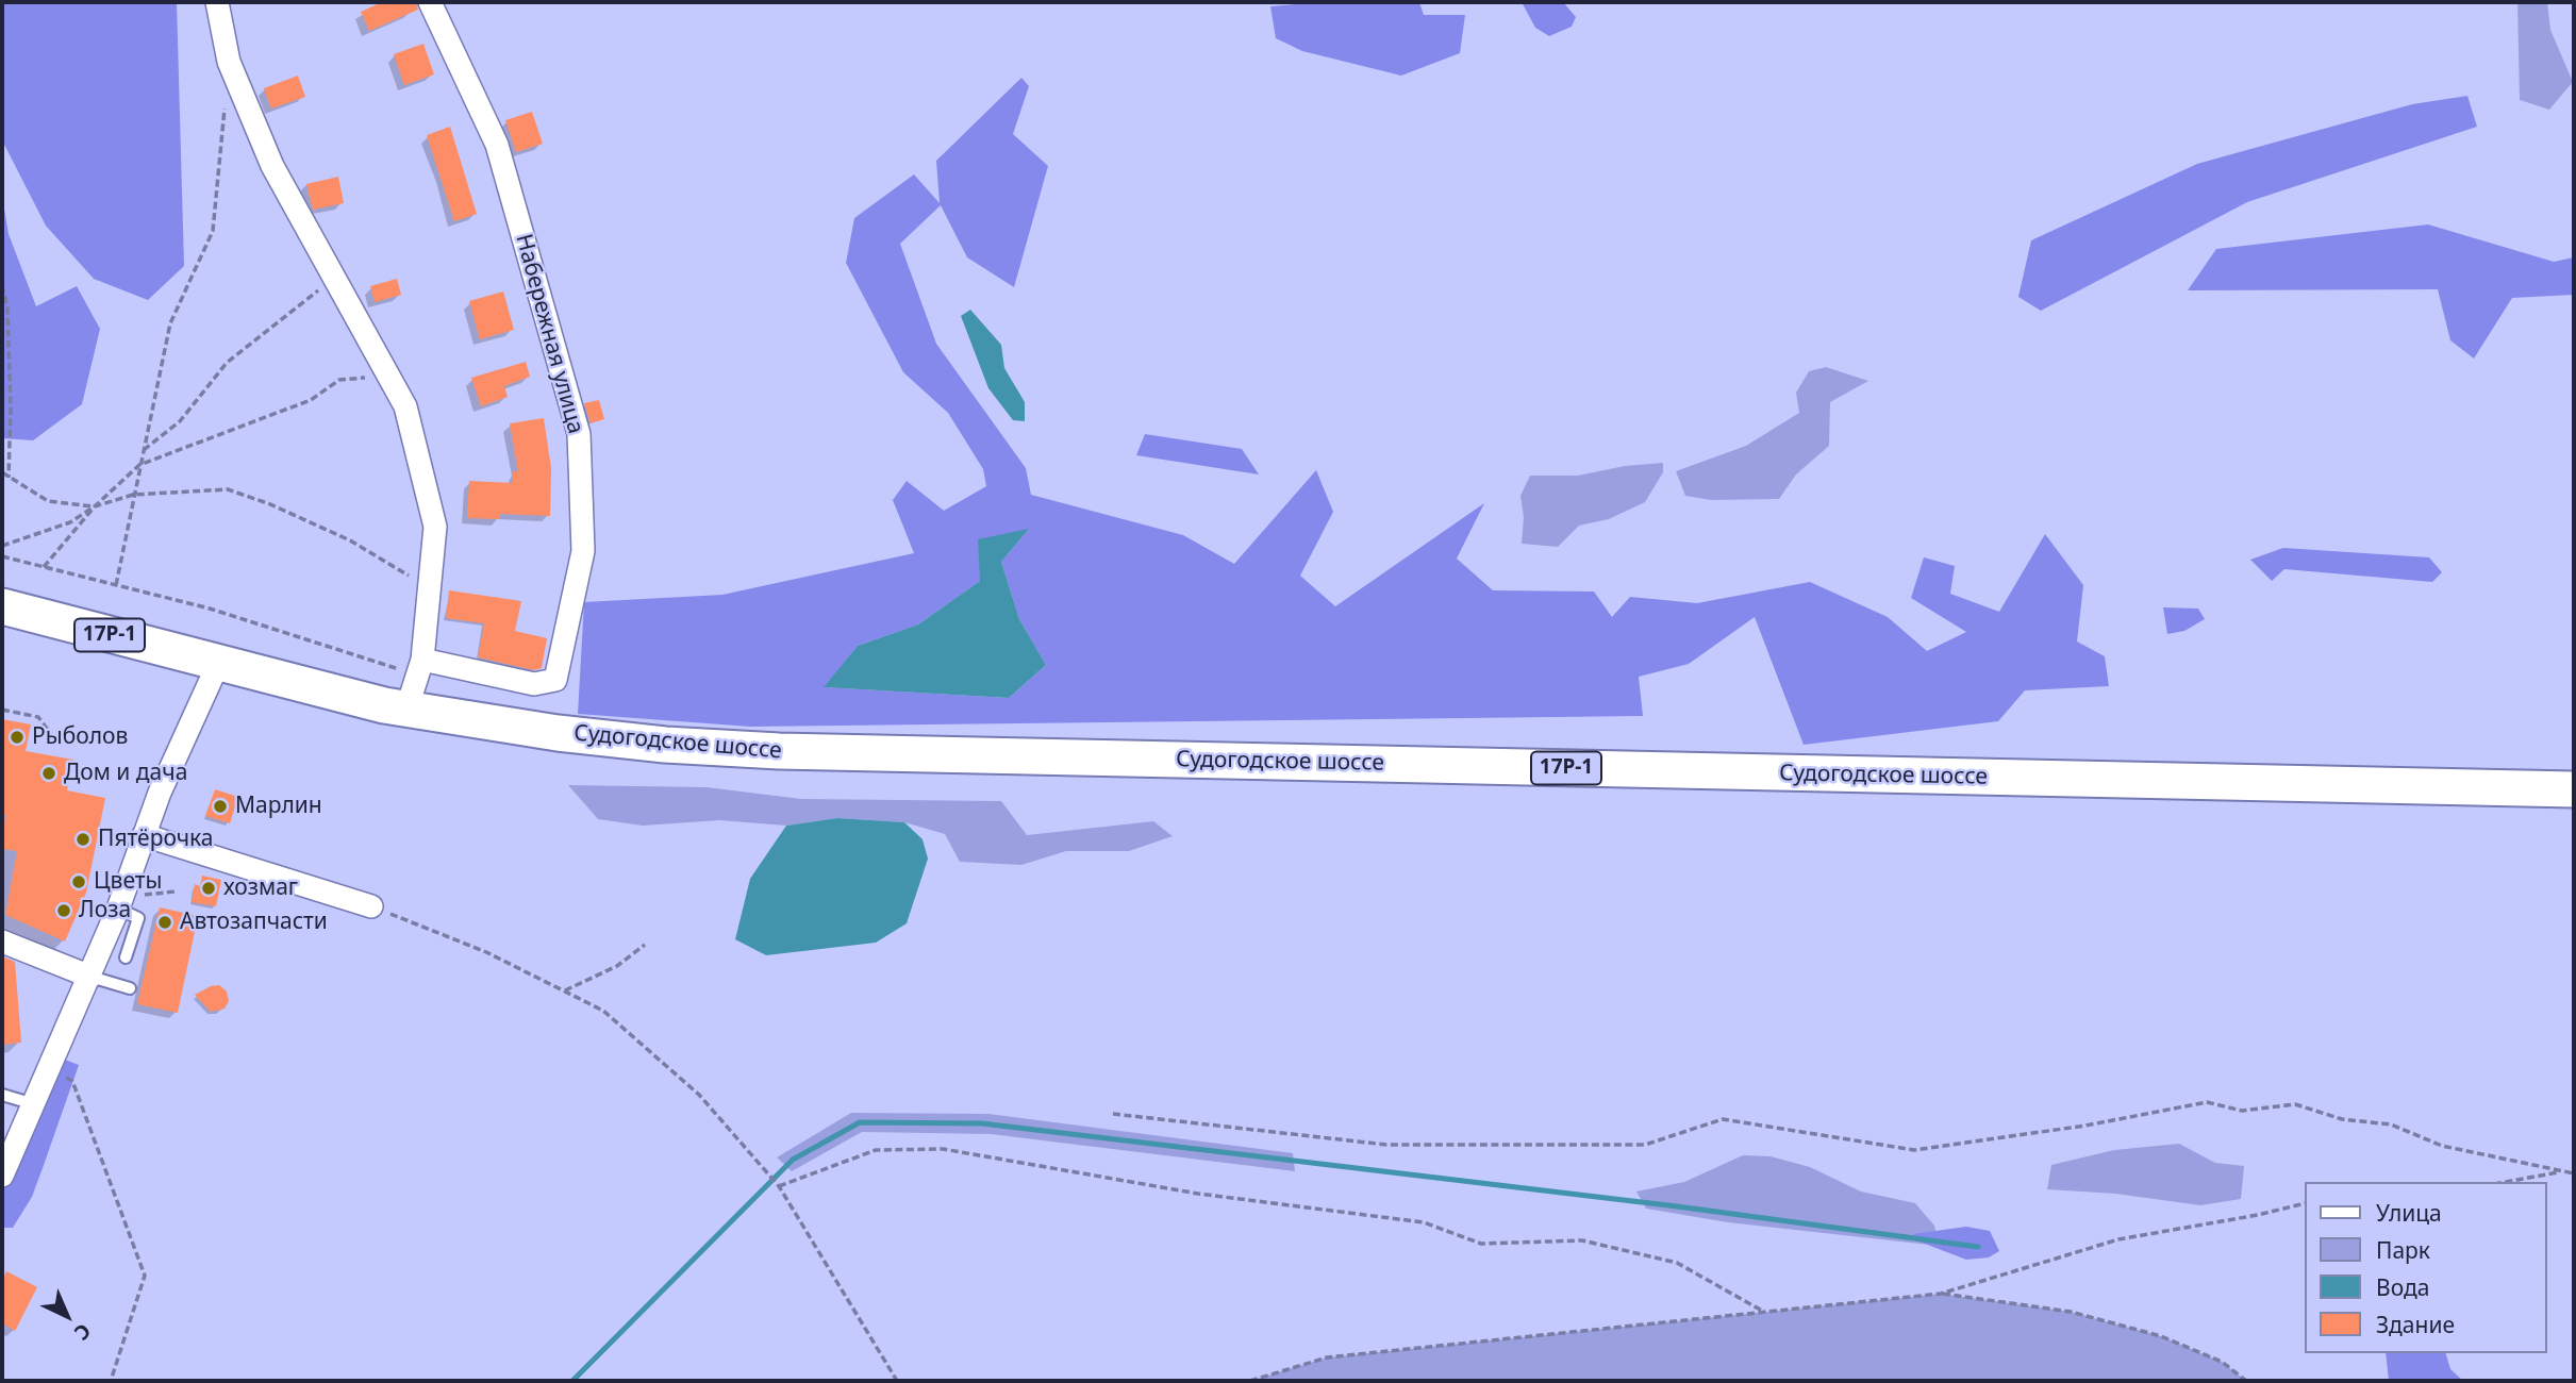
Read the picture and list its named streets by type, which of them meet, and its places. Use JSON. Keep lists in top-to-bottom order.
{
  "streets": {
    "main road": ["17Р-1", "Судогодское шоссе"],
    "street": ["Набережная улица"]
  },
  "places": [
    "Рыболов",
    "Дом и дача",
    "Марлин",
    "Пятёрочка",
    "Цветы",
    "хозмаг",
    "Лоза",
    "Автозапчасти"
  ],
  "legend": [
    "Улица",
    "Парк",
    "Вода",
    "Здание"
  ],
  "north": "bottom right"
}
